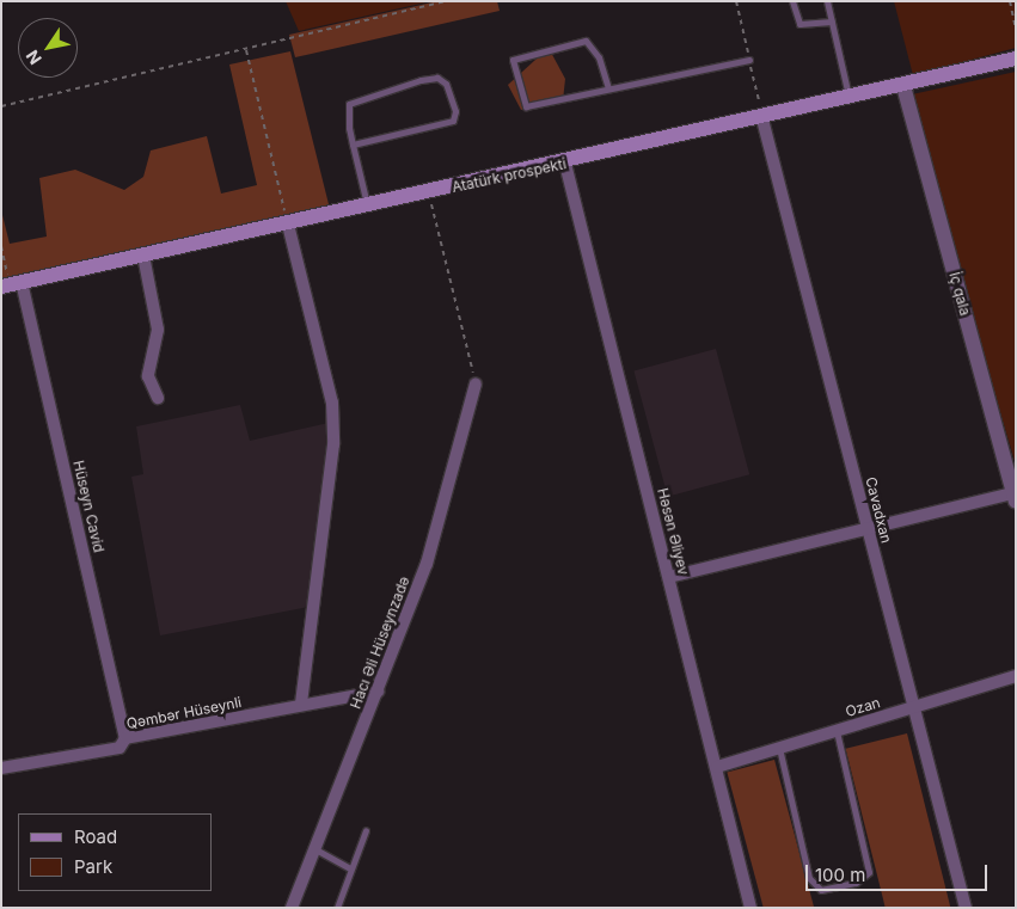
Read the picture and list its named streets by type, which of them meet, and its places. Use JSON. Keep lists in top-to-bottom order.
{
  "streets": {
    "main road": ["Atatürk prospekti"],
    "street": [
      "İç qala",
      "Hüseyn Cavid",
      "Cavadxan",
      "Həsən Əliyev",
      "Hacı Əli Hüseynzadə",
      "Ozan",
      "Qəmbər Hüseynli"
    ]
  },
  "crossings": [
    ["Atatürk prospekti", "İç qala"],
    ["Atatürk prospekti", "Hüseyn Cavid"],
    ["Atatürk prospekti", "Cavadxan"],
    ["Atatürk prospekti", "Həsən Əliyev"],
    ["Hüseyn Cavid", "Qəmbər Hüseynli"],
    ["Cavadxan", "Ozan"],
    ["Həsən Əliyev", "Ozan"],
    ["Hacı Əli Hüseynzadə", "Qəmbər Hüseynli"]
  ],
  "legend": ["Road", "Park"],
  "scale_bar": "100 m",
  "north": "bottom left"
}
